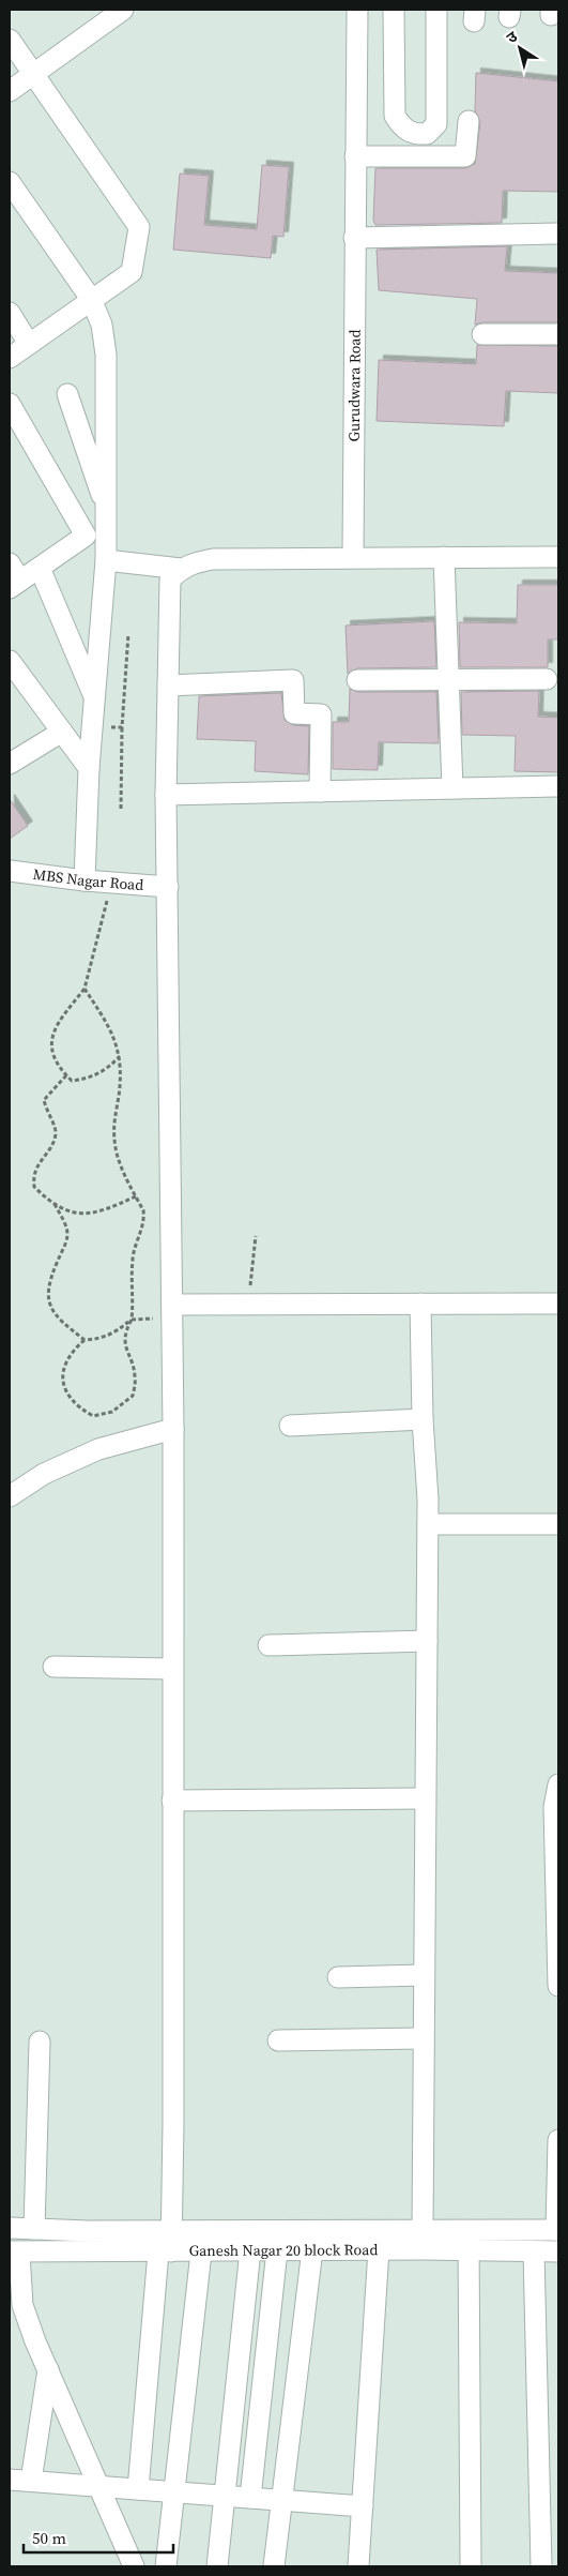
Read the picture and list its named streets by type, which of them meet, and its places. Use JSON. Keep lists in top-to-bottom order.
{
  "streets": {
    "street": ["Gurudwara Road", "MBS Nagar Road", "Ganesh Nagar 20 block Road"]
  },
  "scale_bar": "50 m",
  "north": "top left"
}
